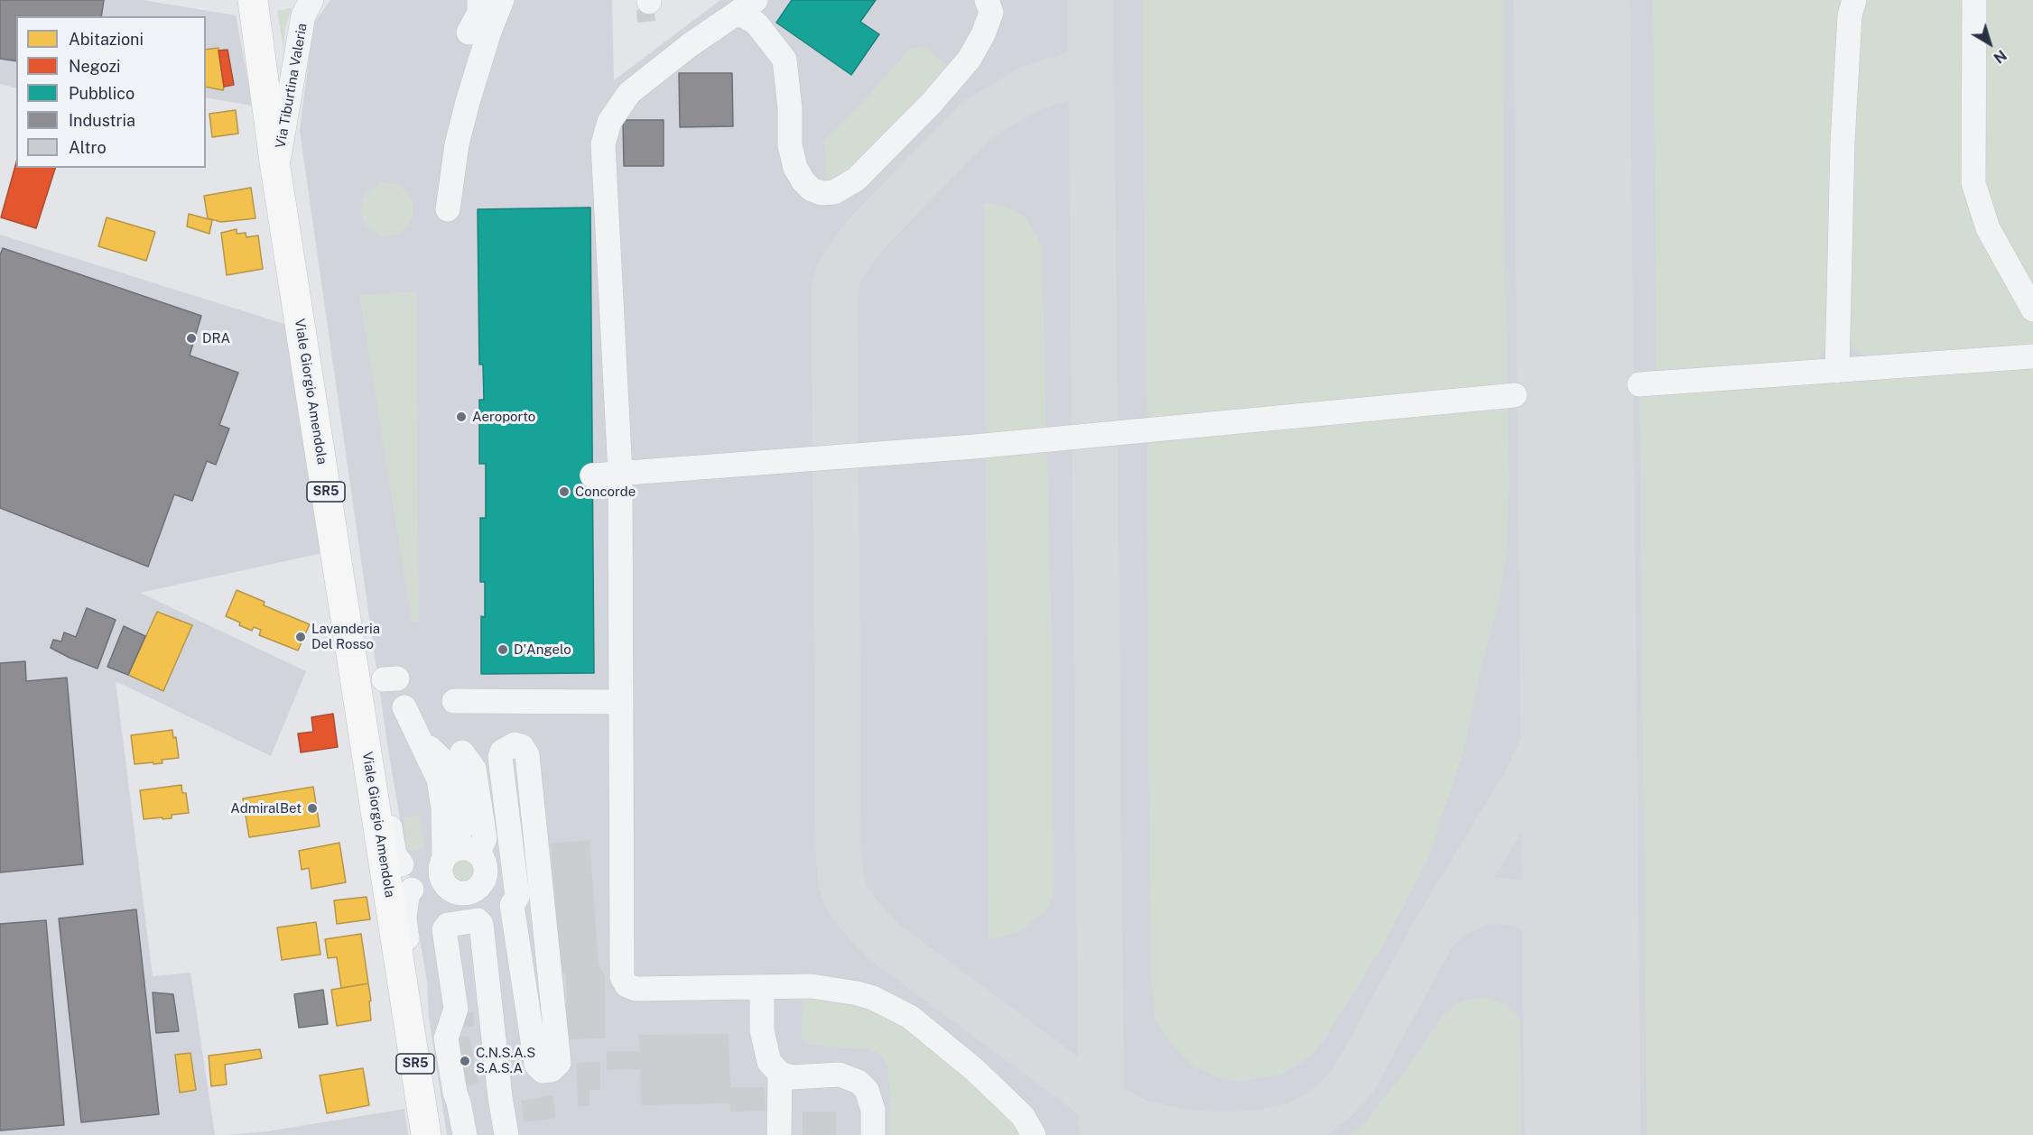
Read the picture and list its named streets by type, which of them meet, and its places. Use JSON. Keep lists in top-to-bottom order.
{
  "streets": {
    "main road": ["Viale Giorgio Amendola", "SR5"],
    "street": ["Via Tiburtina Valeria"]
  },
  "crossings": [
    ["Via Tiburtina Valeria", "Viale Giorgio Amendola"]
  ],
  "places": [
    "DRA",
    "Aeroporto",
    "Concorde",
    "Lavanderia Del Rosso",
    "D'Angelo",
    "AdmiralBet",
    "C.N.S.A.S S.A.S.A"
  ],
  "legend": [
    "Abitazioni",
    "Negozi",
    "Pubblico",
    "Industria",
    "Altro"
  ],
  "north": "bottom right"
}
